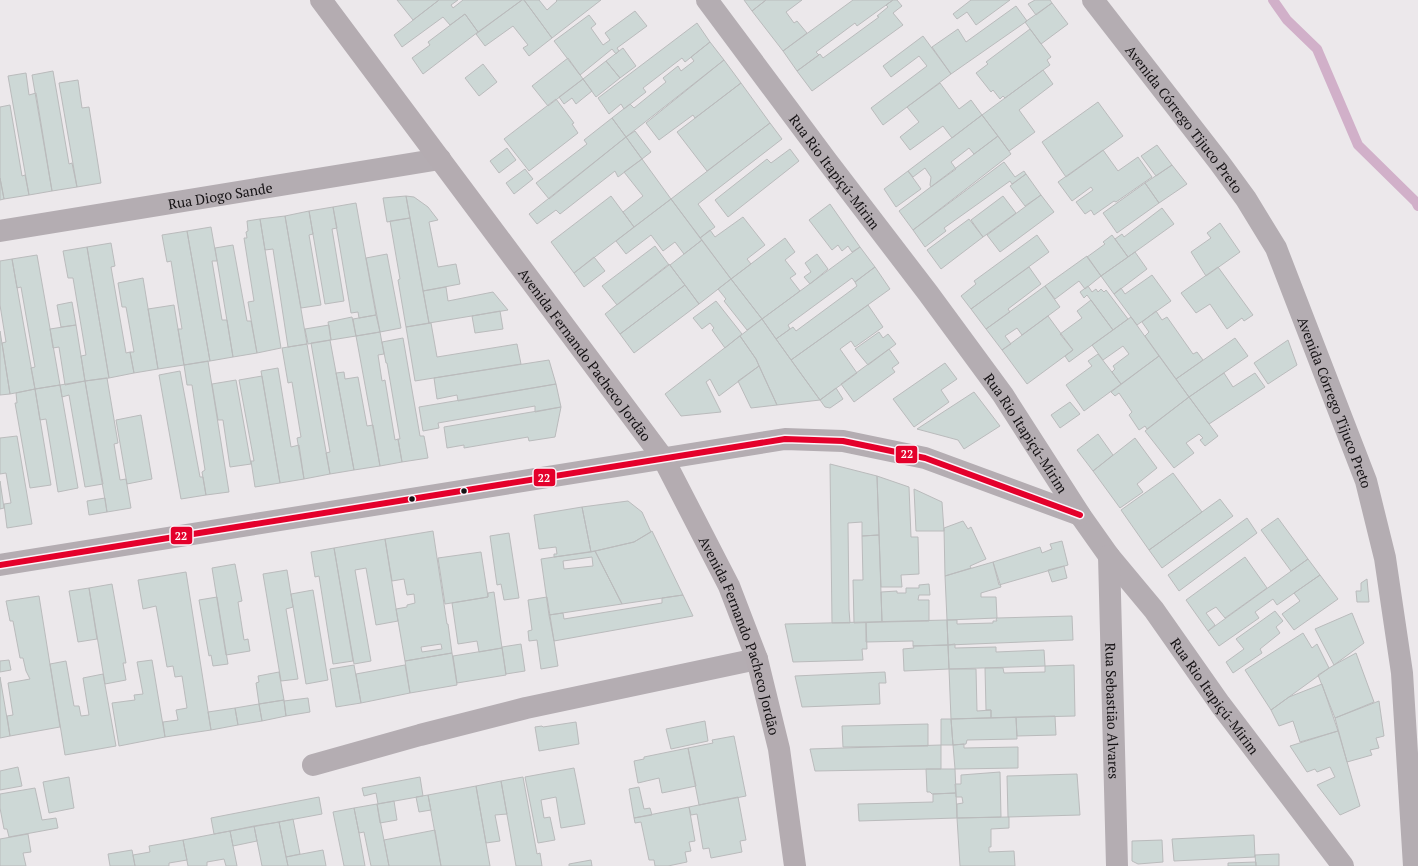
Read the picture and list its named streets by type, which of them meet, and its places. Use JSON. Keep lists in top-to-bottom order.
{
  "streets": {
    "street": [
      "Avenida Córrego Tijuco Preto",
      "Rua Rio Itapiçú-Mirim",
      "Rua Diogo Sande",
      "Avenida Fernando Pacheco Jordão",
      "Rua Sebastião Alvares"
    ]
  },
  "crossings": [
    ["Rua Rio Itapiçú-Mirim", "Rua Sebastião Alvares"],
    ["Rua Diogo Sande", "Avenida Fernando Pacheco Jordão"]
  ],
  "lines": ["transit line 22"]
}
